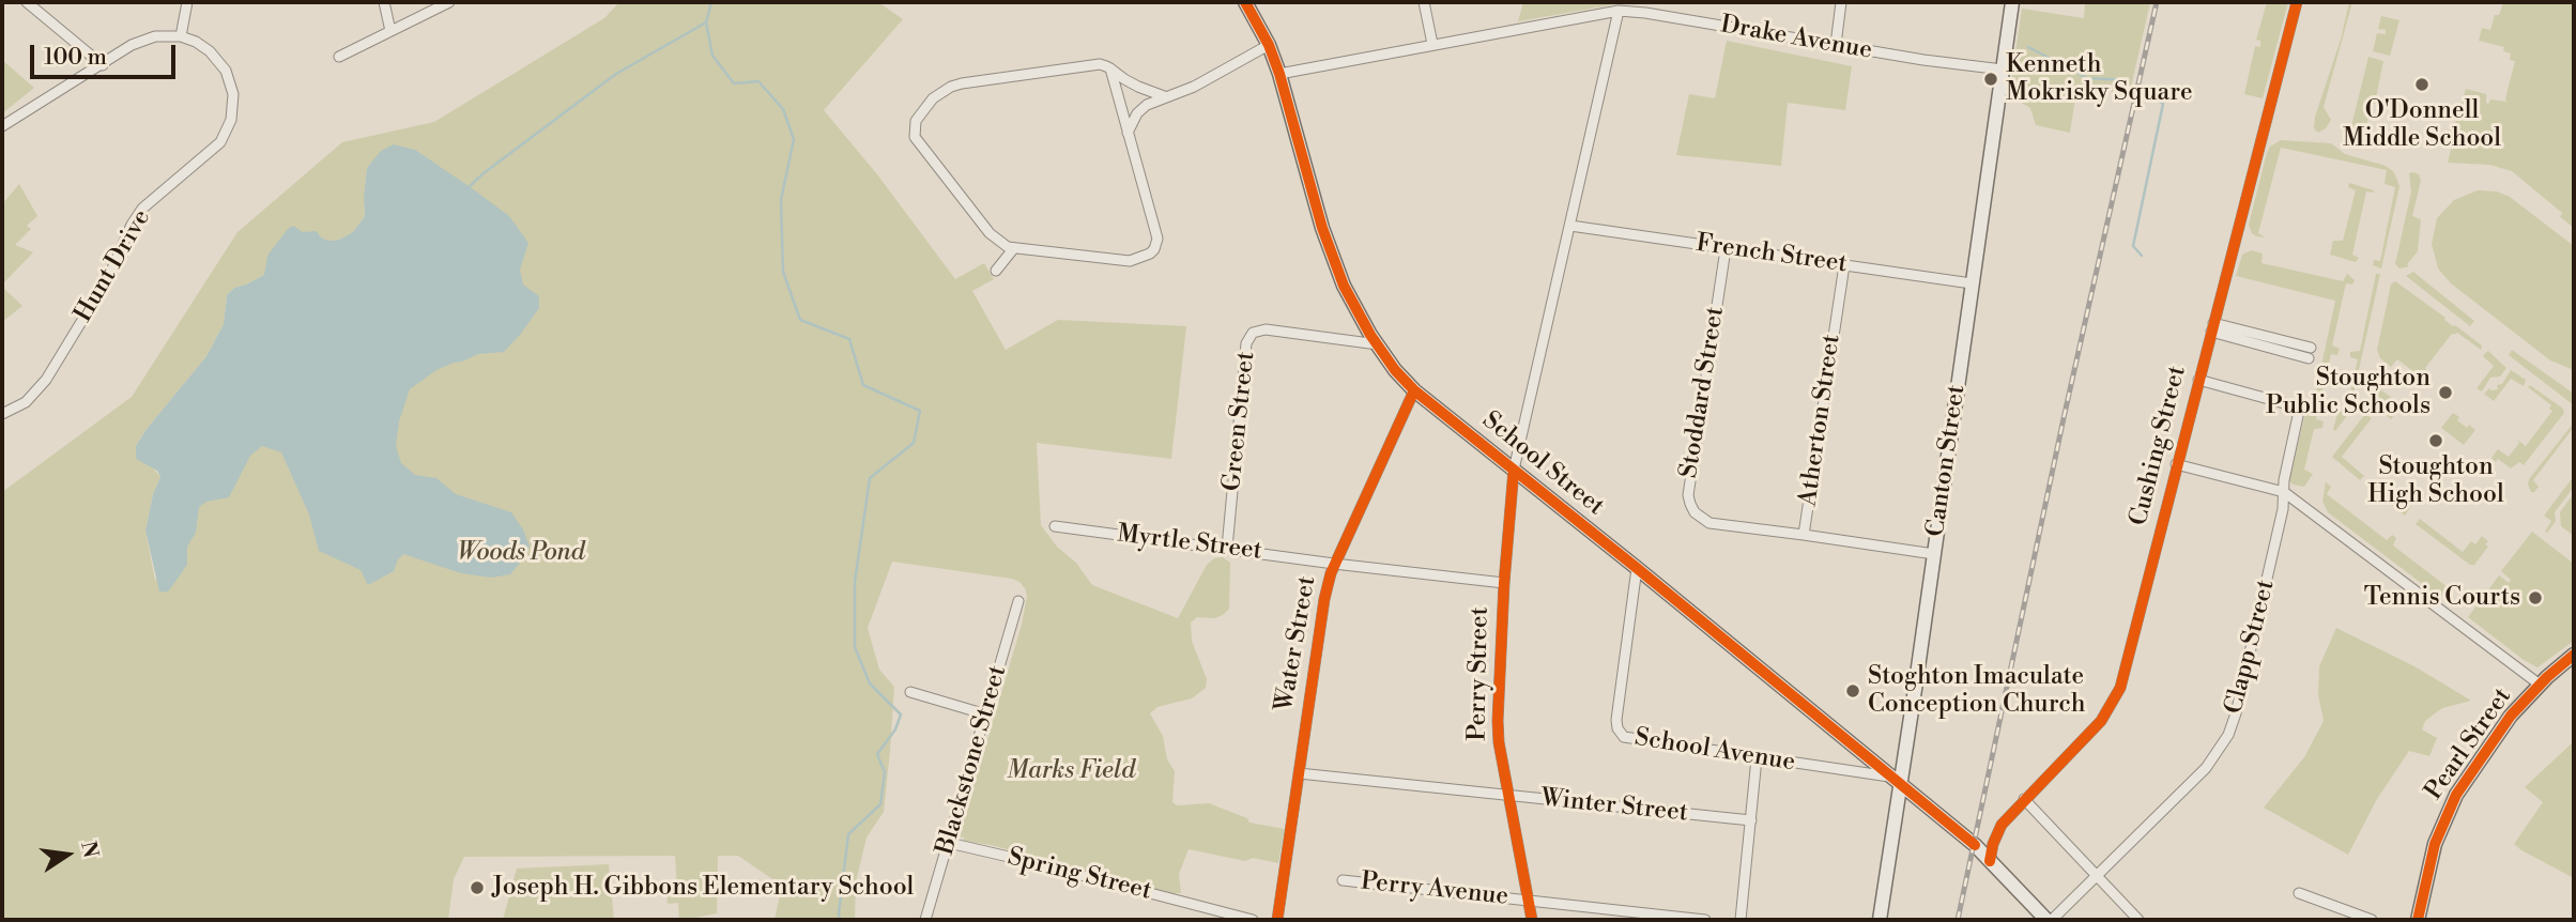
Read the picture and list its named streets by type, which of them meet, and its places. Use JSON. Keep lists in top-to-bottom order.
{
  "streets": {
    "street": [
      "Drake Avenue",
      "French Street",
      "Hunt Drive",
      "Stoddard Street",
      "Atherton Street",
      "Green Street",
      "Cushing Street",
      "Canton Street",
      "School Street",
      "Myrtle Street",
      "Water Street",
      "Clapp Street",
      "Perry Street",
      "Pearl Street",
      "School Avenue",
      "Blackstone Street",
      "Winter Street",
      "Spring Street",
      "Perry Avenue"
    ]
  },
  "crossings": [
    ["Drake Avenue", "Canton Street"],
    ["Drake Avenue", "School Street"],
    ["Drake Avenue", "Perry Street"],
    ["French Street", "Stoddard Street"],
    ["French Street", "Atherton Street"],
    ["French Street", "Canton Street"],
    ["French Street", "Perry Street"],
    ["Stoddard Street", "Atherton Street"],
    ["Atherton Street", "Canton Street"],
    ["Green Street", "School Street"],
    ["Green Street", "Myrtle Street"],
    ["Cushing Street", "School Street"],
    ["Cushing Street", "Clapp Street"],
    ["Canton Street", "School Street"],
    ["School Street", "Water Street"],
    ["School Street", "Perry Street"],
    ["School Street", "School Avenue"],
    ["Myrtle Street", "Water Street"],
    ["Myrtle Street", "Perry Street"],
    ["Water Street", "Winter Street"],
    ["Perry Street", "Winter Street"],
    ["Perry Street", "Perry Avenue"],
    ["Blackstone Street", "Spring Street"]
  ],
  "parks": ["Woods Pond", "Marks Field"],
  "places": [
    "Kenneth Mokrisky Square",
    "O'Donnell Middle School",
    "Stoughton Public Schools",
    "Stoughton High School",
    "Tennis Courts",
    "Stoghton Imaculate Conception Church",
    "Joseph H. Gibbons Elementary School"
  ],
  "scale_bar": "100 m",
  "north": "right"
}
